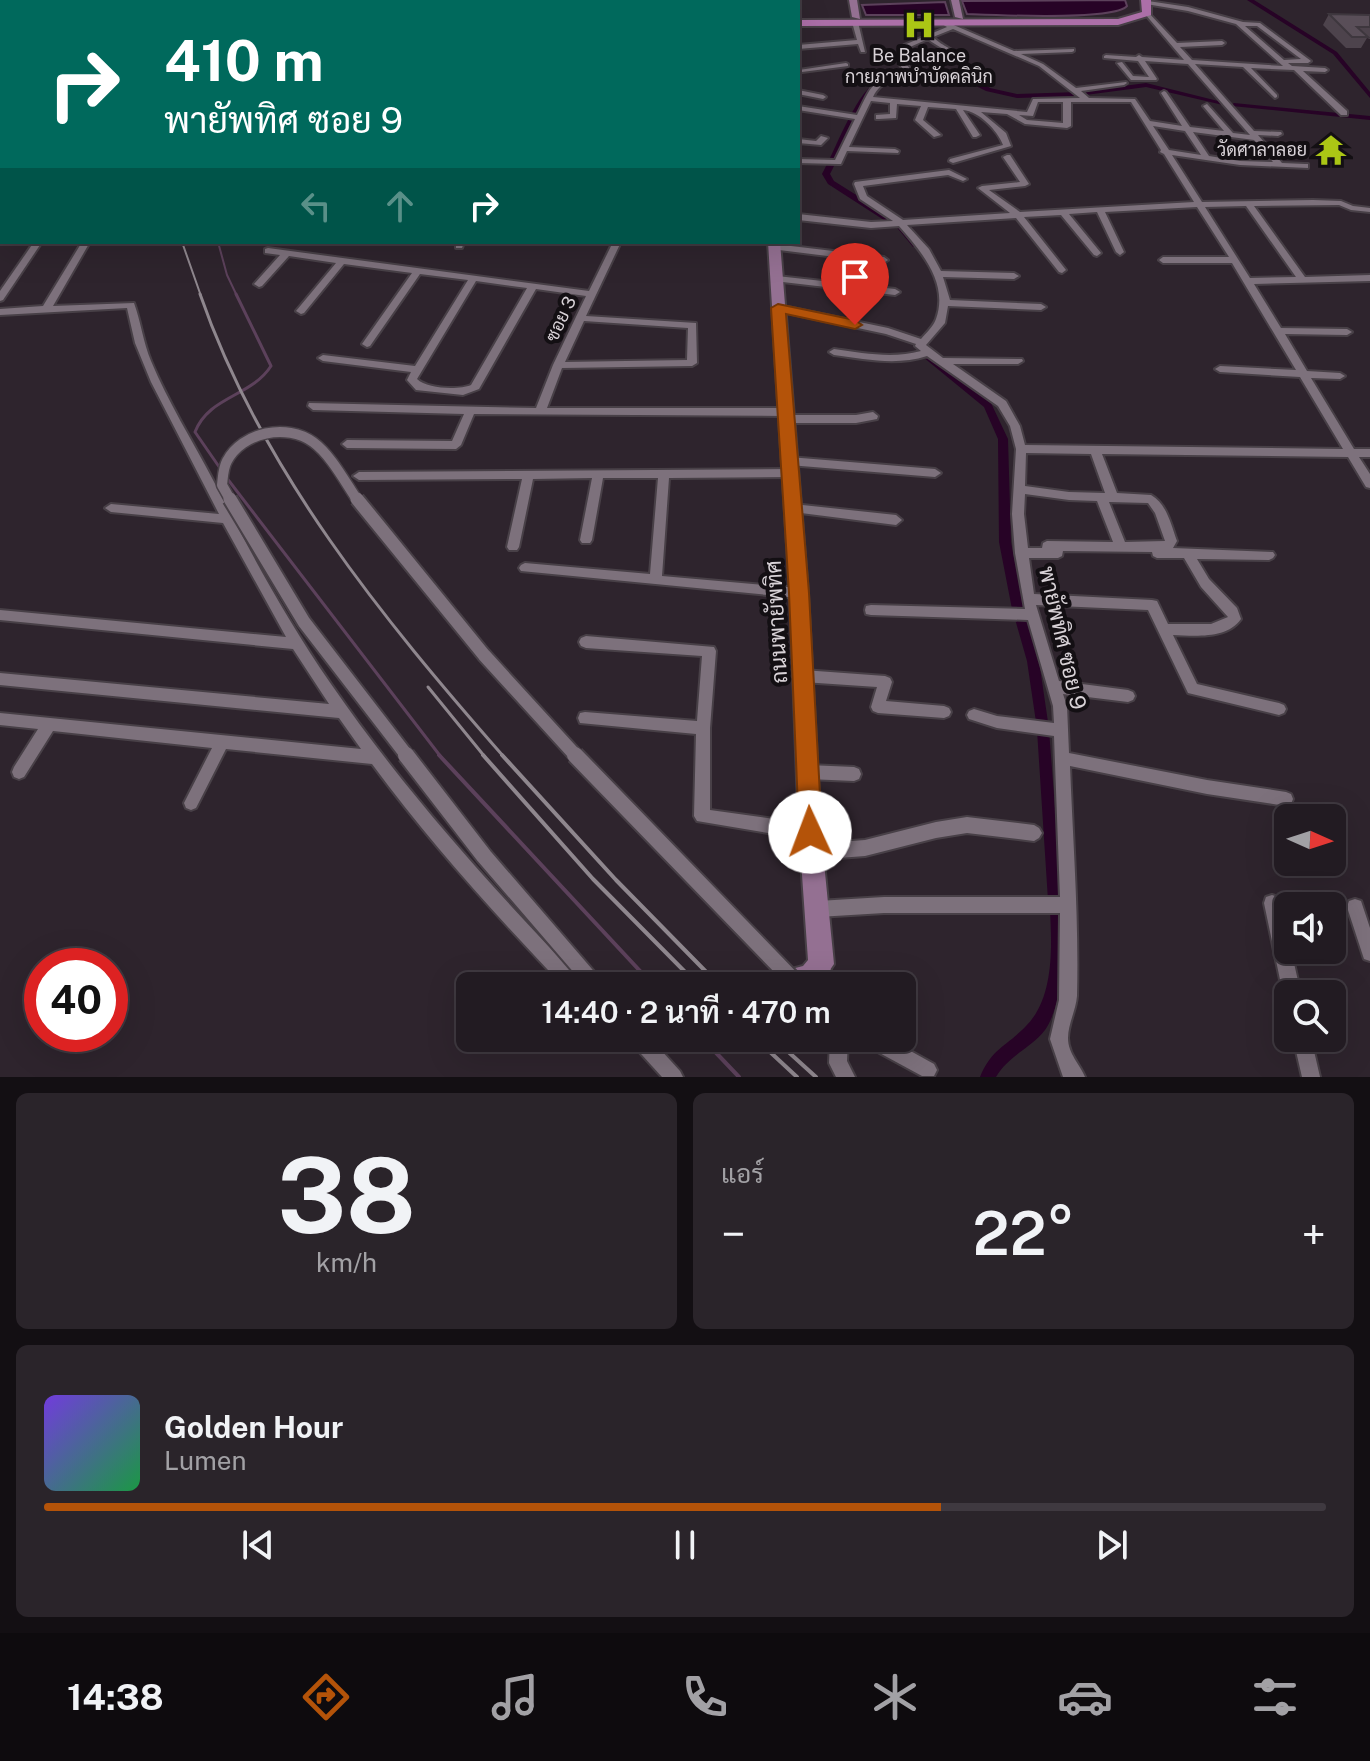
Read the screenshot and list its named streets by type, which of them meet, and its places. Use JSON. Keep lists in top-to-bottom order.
{
  "streets": {
    "street": ["ซอย 3", "ถนนพายัพทิศ", "พายัพทิศ ซอย 9"]
  },
  "crossings": [
    ["ถนนพายัพทิศ", "พายัพทิศ ซอย 9"]
  ],
  "places": {
    "hospital": ["Be Balance กายภาพบำบัดคลินิก"],
    "temple": ["วัดศาลาลอย"]
  },
  "north": "right",
  "page": {
    "turn": ["410 m", "พายัพทิศ ซอย 9"],
    "limit": "40",
    "trip": "14:40 · 2 นาที · 470 m",
    "tile": [
      ["38", "km/h"],
      "แอร์"
    ],
    "heat": ["−", "22°", "+"],
    "song": ["Golden Hour", "Lumen"],
    "tabs": "14:38"
  }
}
